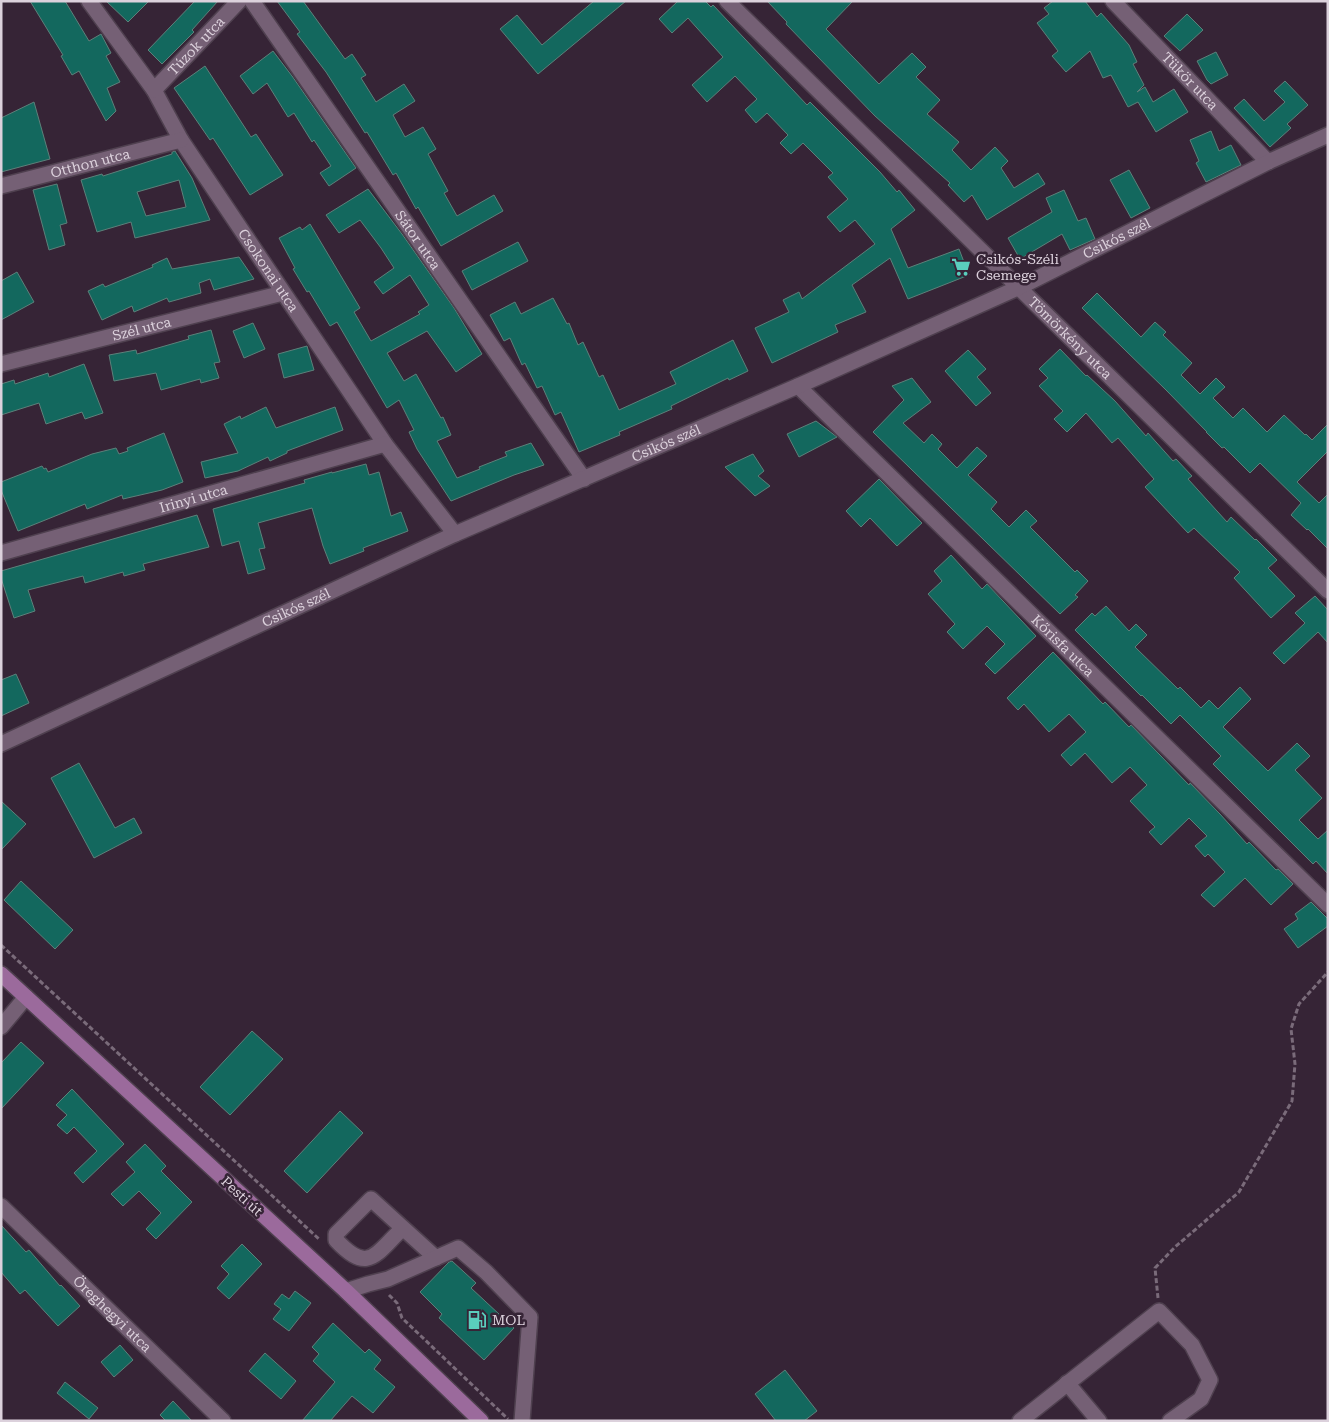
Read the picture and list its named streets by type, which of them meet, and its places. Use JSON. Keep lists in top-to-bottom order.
{
  "streets": {
    "main road": ["Pesti út"],
    "street": [
      "Túzok utca",
      "Tükör utca",
      "Otthon utca",
      "Csikós szél",
      "Sátor utca",
      "Csokonai utca",
      "Szél utca",
      "Tömörkény utca",
      "Irinyi utca",
      "Kőrisfa utca",
      "Öreghegyi utca"
    ]
  },
  "crossings": [
    ["Túzok utca", "Csokonai utca"],
    ["Tükör utca", "Csikós szél"],
    ["Otthon utca", "Csokonai utca"],
    ["Csikós szél", "Sátor utca"],
    ["Csikós szél", "Csokonai utca"],
    ["Csikós szél", "Tömörkény utca"],
    ["Csikós szél", "Kőrisfa utca"],
    ["Csokonai utca", "Szél utca"],
    ["Csokonai utca", "Irinyi utca"]
  ],
  "places": {
    "supermarket": ["Csikós-Széli Csemege"],
    "fuel station": ["MOL"]
  }
}
